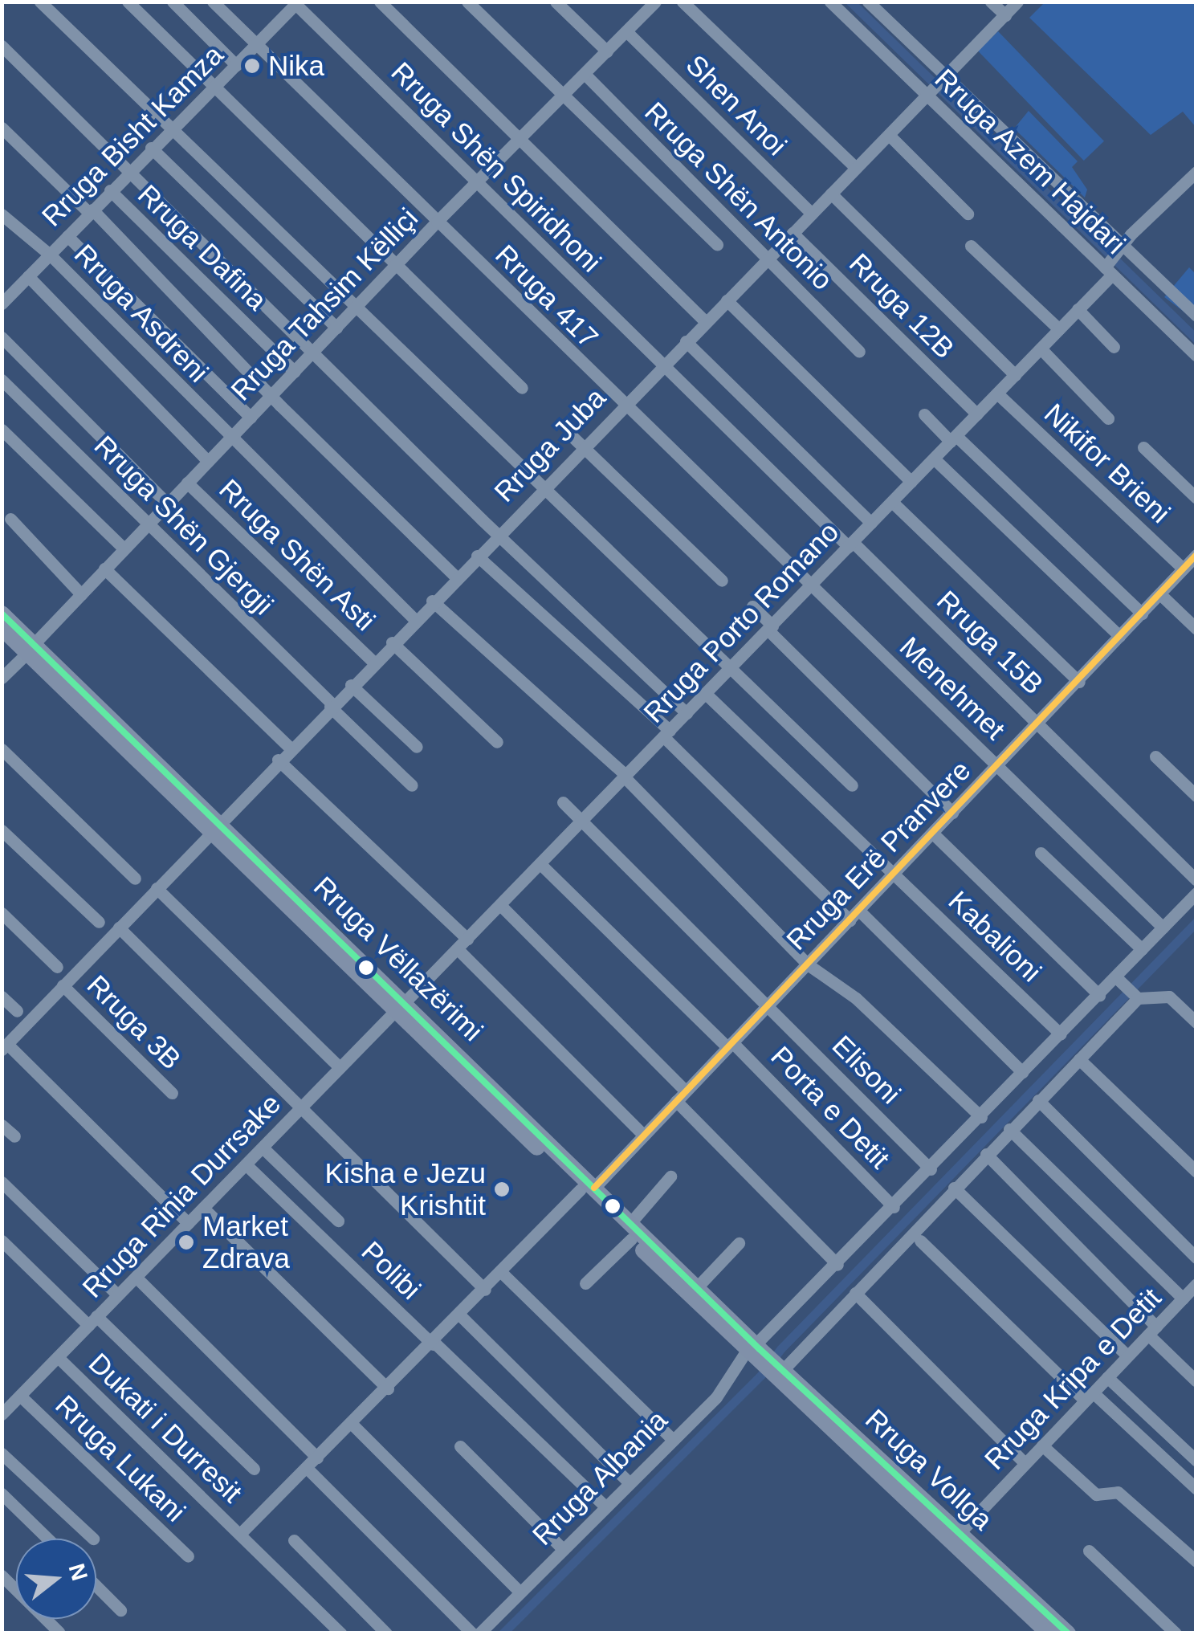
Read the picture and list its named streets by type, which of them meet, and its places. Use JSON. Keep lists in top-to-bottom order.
{
  "streets": {
    "main road": ["Rruga Vëllazërimi", "Rruga Vollga"],
    "street": [
      "Shen Anoi",
      "Rruga Bisht Kamza",
      "Rruga Azem Hajdari",
      "Rruga Shën Spiridhoni",
      "Rruga Shën Antonio",
      "Rruga Dafina",
      "Rruga 417",
      "Rruga Tahsim Këlliçi",
      "Rruga 12B",
      "Rruga Asdreni",
      "Rruga Juba",
      "Nikifor Brieni",
      "Rruga Shën Gjergji",
      "Rruga Shën Asti",
      "Rruga Porto Romano",
      "Rruga 15B",
      "Menehmet",
      "Rruga Erë Pranvere",
      "Kabalioni",
      "Rruga 3B",
      "Elisoni",
      "Porta e Detit",
      "Rruga Rinia Durrsake",
      "Polibi",
      "Rruga Kripa e Detit",
      "Dukati i Durresit",
      "Rruga Lukani",
      "Rruga Albania"
    ]
  },
  "crossings": [
    ["Shen Anoi", "Rruga Tahsim Këlliçi"],
    ["Shen Anoi", "Rruga Juba"],
    ["Rruga Bisht Kamza", "Rruga Shën Spiridhoni"],
    ["Rruga Bisht Kamza", "Rruga Dafina"],
    ["Rruga Bisht Kamza", "Rruga 417"],
    ["Rruga Bisht Kamza", "Rruga Asdreni"],
    ["Rruga Azem Hajdari", "Rruga Juba"],
    ["Rruga Azem Hajdari", "Rruga Porto Romano"],
    ["Rruga Shën Spiridhoni", "Rruga Tahsim Këlliçi"],
    ["Rruga Shën Spiridhoni", "Rruga Juba"],
    ["Rruga Shën Spiridhoni", "Rruga Porto Romano"],
    ["Rruga Shën Spiridhoni", "Rruga 15B"],
    ["Rruga Shën Antonio", "Rruga Tahsim Këlliçi"],
    ["Rruga Shën Antonio", "Rruga Juba"],
    ["Rruga Dafina", "Rruga Tahsim Këlliçi"],
    ["Rruga 417", "Rruga Tahsim Këlliçi"],
    ["Rruga 417", "Rruga Juba"],
    ["Rruga 417", "Rruga Porto Romano"],
    ["Rruga 417", "Menehmet"],
    ["Rruga Tahsim Këlliçi", "Rruga Asdreni"],
    ["Rruga Tahsim Këlliçi", "Rruga Shën Gjergji"],
    ["Rruga Tahsim Këlliçi", "Rruga Shën Asti"],
    ["Rruga Tahsim Këlliçi", "Rruga Vëllazërimi"],
    ["Rruga 12B", "Rruga Juba"],
    ["Rruga 12B", "Rruga Porto Romano"],
    ["Rruga Asdreni", "Rruga Juba"],
    ["Rruga Juba", "Rruga Shën Gjergji"],
    ["Rruga Juba", "Rruga Shën Asti"],
    ["Rruga Juba", "Rruga Vëllazërimi"],
    ["Rruga Juba", "Rruga 3B"],
    ["Nikifor Brieni", "Rruga Porto Romano"],
    ["Nikifor Brieni", "Rruga Erë Pranvere"],
    ["Rruga Porto Romano", "Rruga 15B"],
    ["Rruga Porto Romano", "Menehmet"],
    ["Rruga Porto Romano", "Kabalioni"],
    ["Rruga Porto Romano", "Rruga Vëllazërimi"],
    ["Rruga Porto Romano", "Elisoni"],
    ["Rruga Porto Romano", "Porta e Detit"],
    ["Rruga Porto Romano", "Rruga Rinia Durrsake"],
    ["Rruga 15B", "Rruga Erë Pranvere"],
    ["Menehmet", "Rruga Erë Pranvere"],
    ["Rruga Erë Pranvere", "Kabalioni"],
    ["Rruga Erë Pranvere", "Rruga Vëllazërimi"],
    ["Rruga Erë Pranvere", "Elisoni"],
    ["Rruga Erë Pranvere", "Porta e Detit"],
    ["Rruga Erë Pranvere", "Polibi"],
    ["Rruga Erë Pranvere", "Dukati i Durresit"],
    ["Kabalioni", "Rruga Albania"],
    ["Rruga Vëllazërimi", "Rruga Rinia Durrsake"],
    ["Rruga Vëllazërimi", "Rruga Vollga"],
    ["Rruga Vëllazërimi", "Rruga Albania"],
    ["Elisoni", "Rruga Albania"],
    ["Porta e Detit", "Rruga Albania"],
    ["Rruga Rinia Durrsake", "Polibi"],
    ["Rruga Rinia Durrsake", "Dukati i Durresit"],
    ["Rruga Rinia Durrsake", "Rruga Lukani"],
    ["Polibi", "Rruga Albania"],
    ["Rruga Kripa e Detit", "Rruga Vollga"],
    ["Rruga Vollga", "Rruga Albania"]
  ],
  "places": ["Nika", "Kisha e Jezu Krishtit", "Market Zdrava"],
  "north": "right"
}
